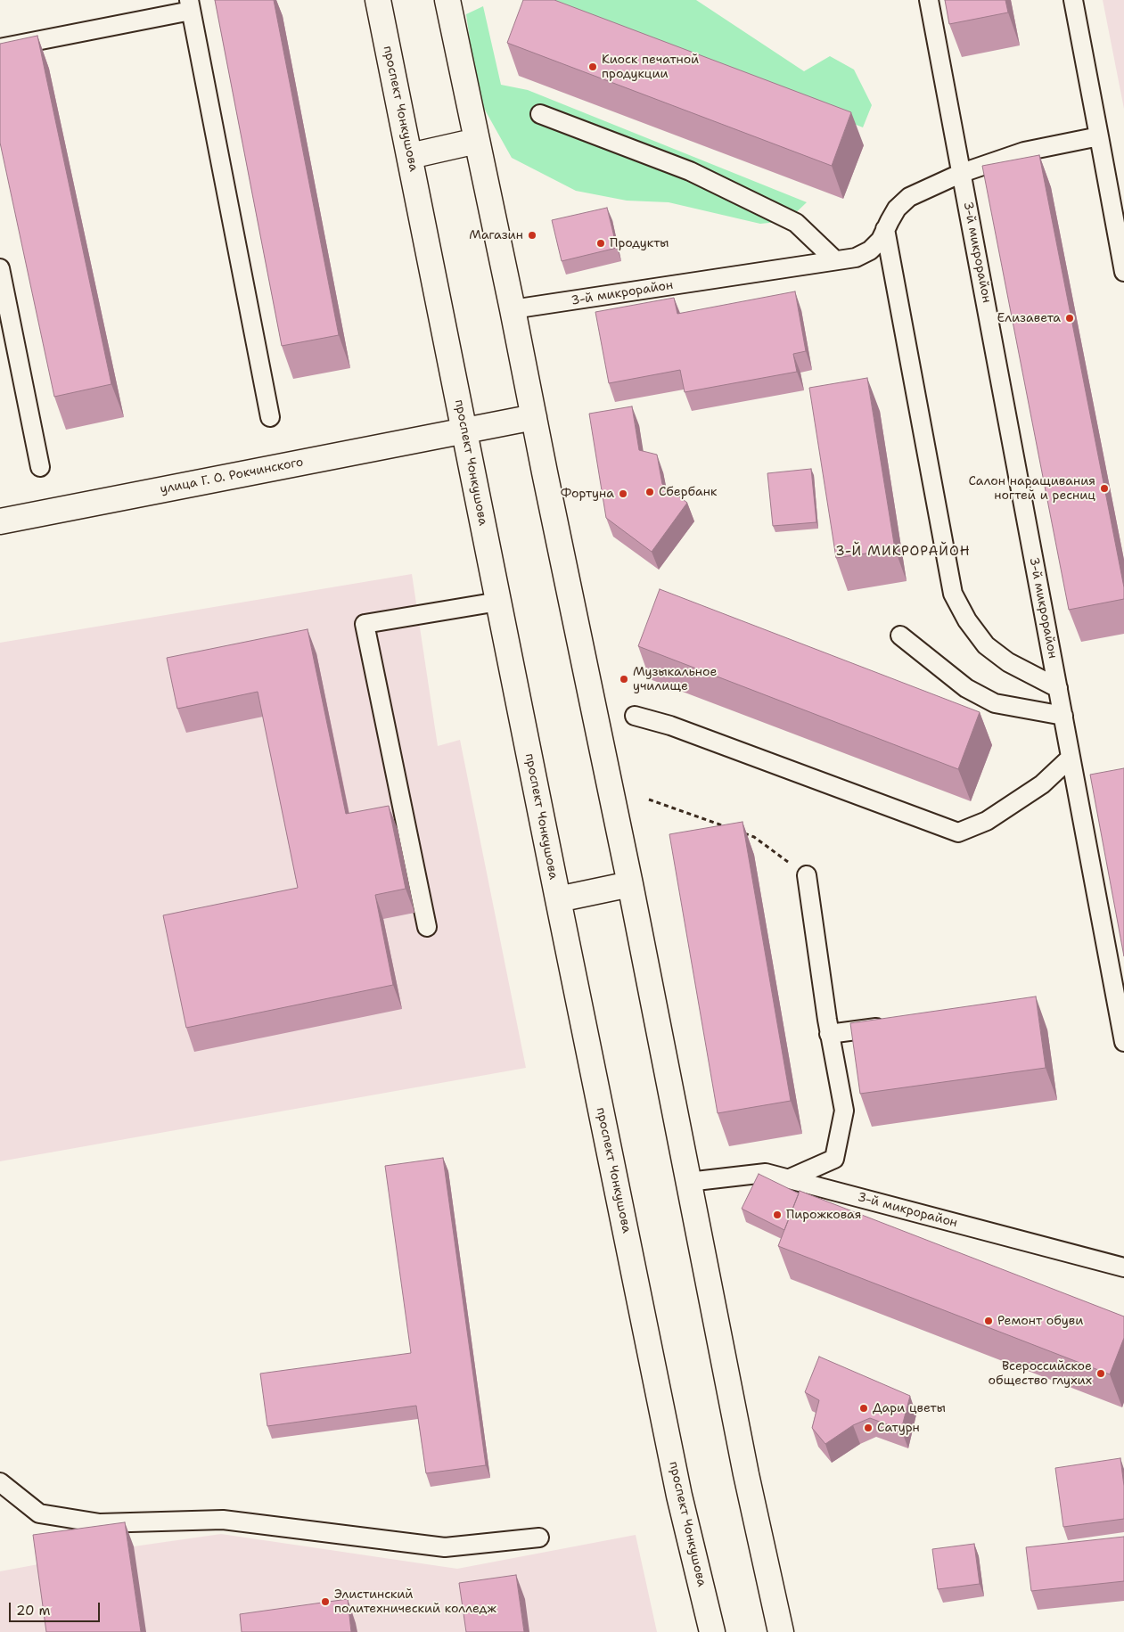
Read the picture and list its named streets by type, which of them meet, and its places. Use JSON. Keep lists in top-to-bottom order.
{
  "streets": {
    "main road": ["проспект Чонкушова", "улица Г. О. Рокчинского"],
    "lane": ["3-й микрорайон"]
  },
  "crossings": [
    ["проспект Чонкушова", "улица Г. О. Рокчинского"]
  ],
  "districts": ["3-Й МИКРОРАЙОН"],
  "places": [
    "Киоск печатной продукции",
    "Магазин",
    "Продукты",
    "Елизавета",
    "Салон наращивания ногтей и ресниц",
    "Сбербанк",
    "Фортуна",
    "Музыкальное училище",
    "Пирожковая",
    "Ремонт обуви",
    "Всероссийское общество глухих",
    "Дари цветы",
    "Сатурн",
    "Элистинский политехнический колледж"
  ],
  "scale_bar": "20 m"
}
